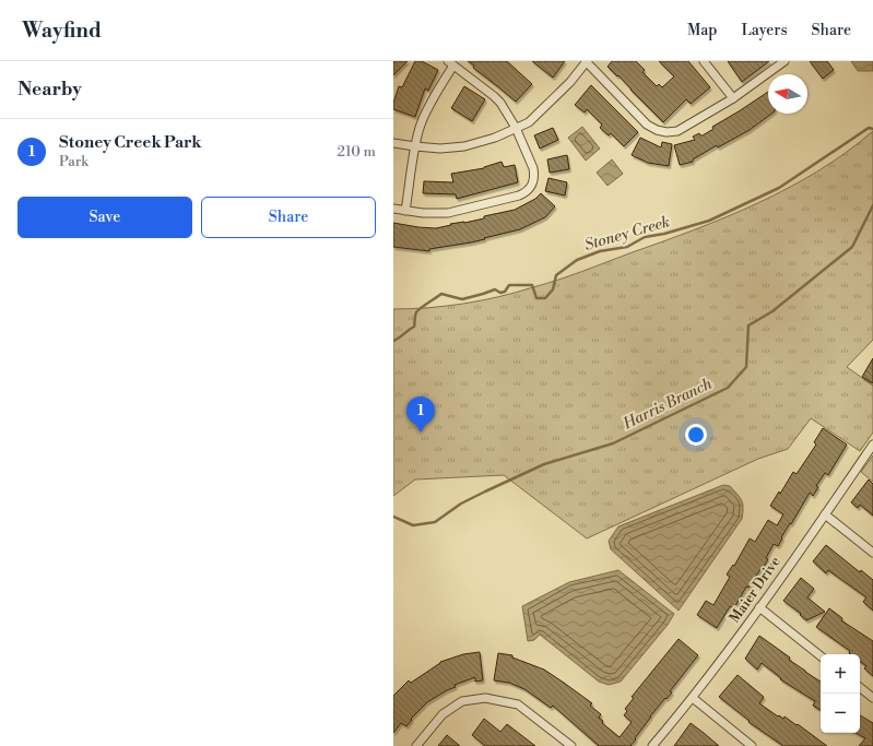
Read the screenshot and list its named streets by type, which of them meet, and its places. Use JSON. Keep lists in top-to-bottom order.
{
  "streets": {
    "street": ["Maier Drive"]
  },
  "water": ["Stoney Creek", "Harris Branch"],
  "north": "left",
  "page": {
    "header": "Wayfind",
    "nav": ["Map", "Layers", "Share"],
    "heading": "Nearby",
    "list": [
      {
        "mark": "1",
        "name": "Stoney Creek Park",
        "note": "Park",
        "value": "210 m"
      }
    ],
    "buttons": ["Save", "Share"],
    "pins": "1",
    "map_buttons": ["+", "−"]
  }
}
